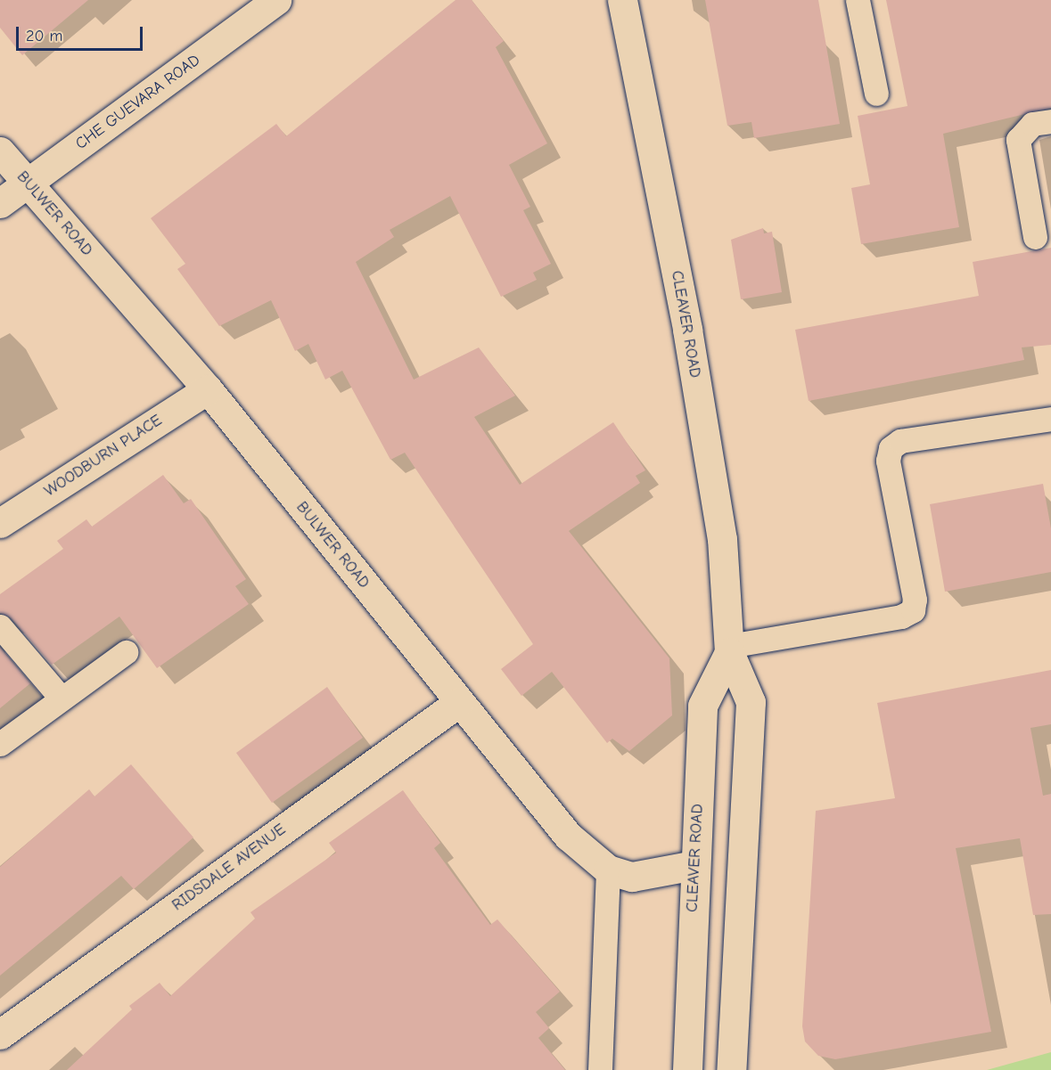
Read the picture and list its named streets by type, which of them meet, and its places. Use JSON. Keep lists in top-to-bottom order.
{
  "streets": {
    "street": [
      "CHE GUEVARA ROAD",
      "BULWER ROAD",
      "CLEAVER ROAD",
      "WOODBURN PLACE",
      "RIDSDALE AVENUE"
    ]
  },
  "crossings": [
    ["CHE GUEVARA ROAD", "BULWER ROAD"],
    ["BULWER ROAD", "CLEAVER ROAD"],
    ["BULWER ROAD", "WOODBURN PLACE"],
    ["BULWER ROAD", "RIDSDALE AVENUE"]
  ],
  "scale_bar": "20 m"
}
